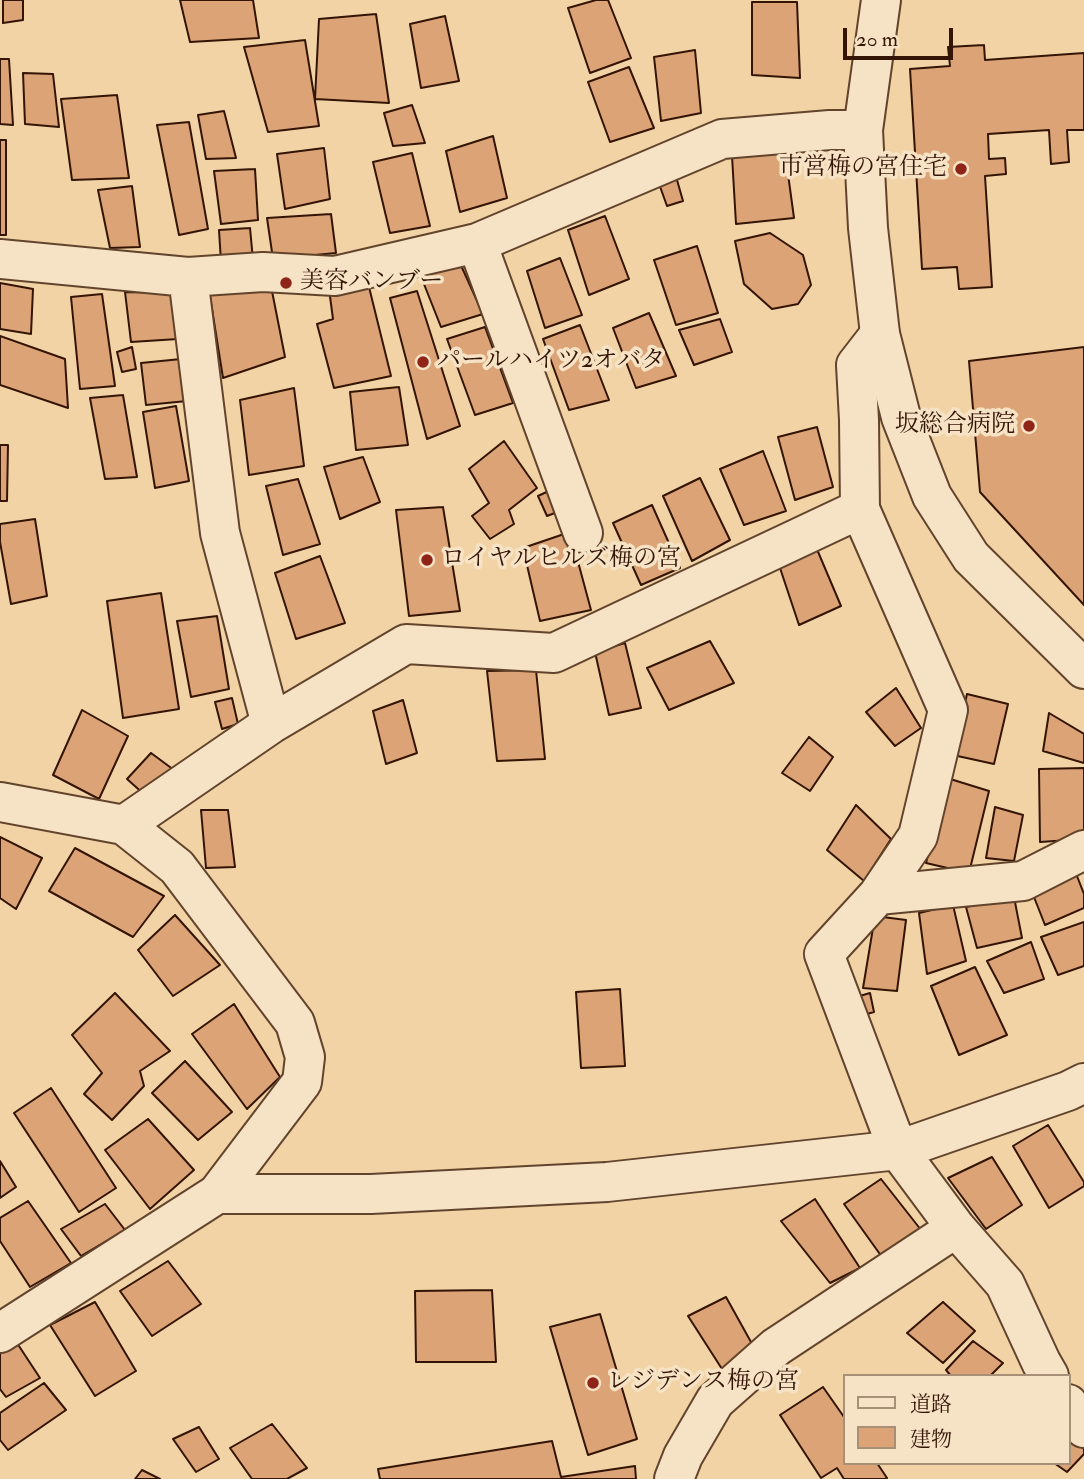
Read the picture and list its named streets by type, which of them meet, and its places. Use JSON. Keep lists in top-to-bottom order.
{
  "places": [
    "市営梅の宮住宅",
    "美容バンブー",
    "パールハイツ2オバタ",
    "坂総合病院",
    "ロイヤルヒルズ梅の宮",
    "レジデンス梅の宮"
  ],
  "legend": ["道路", "建物"],
  "scale_bar": "20 m"
}
